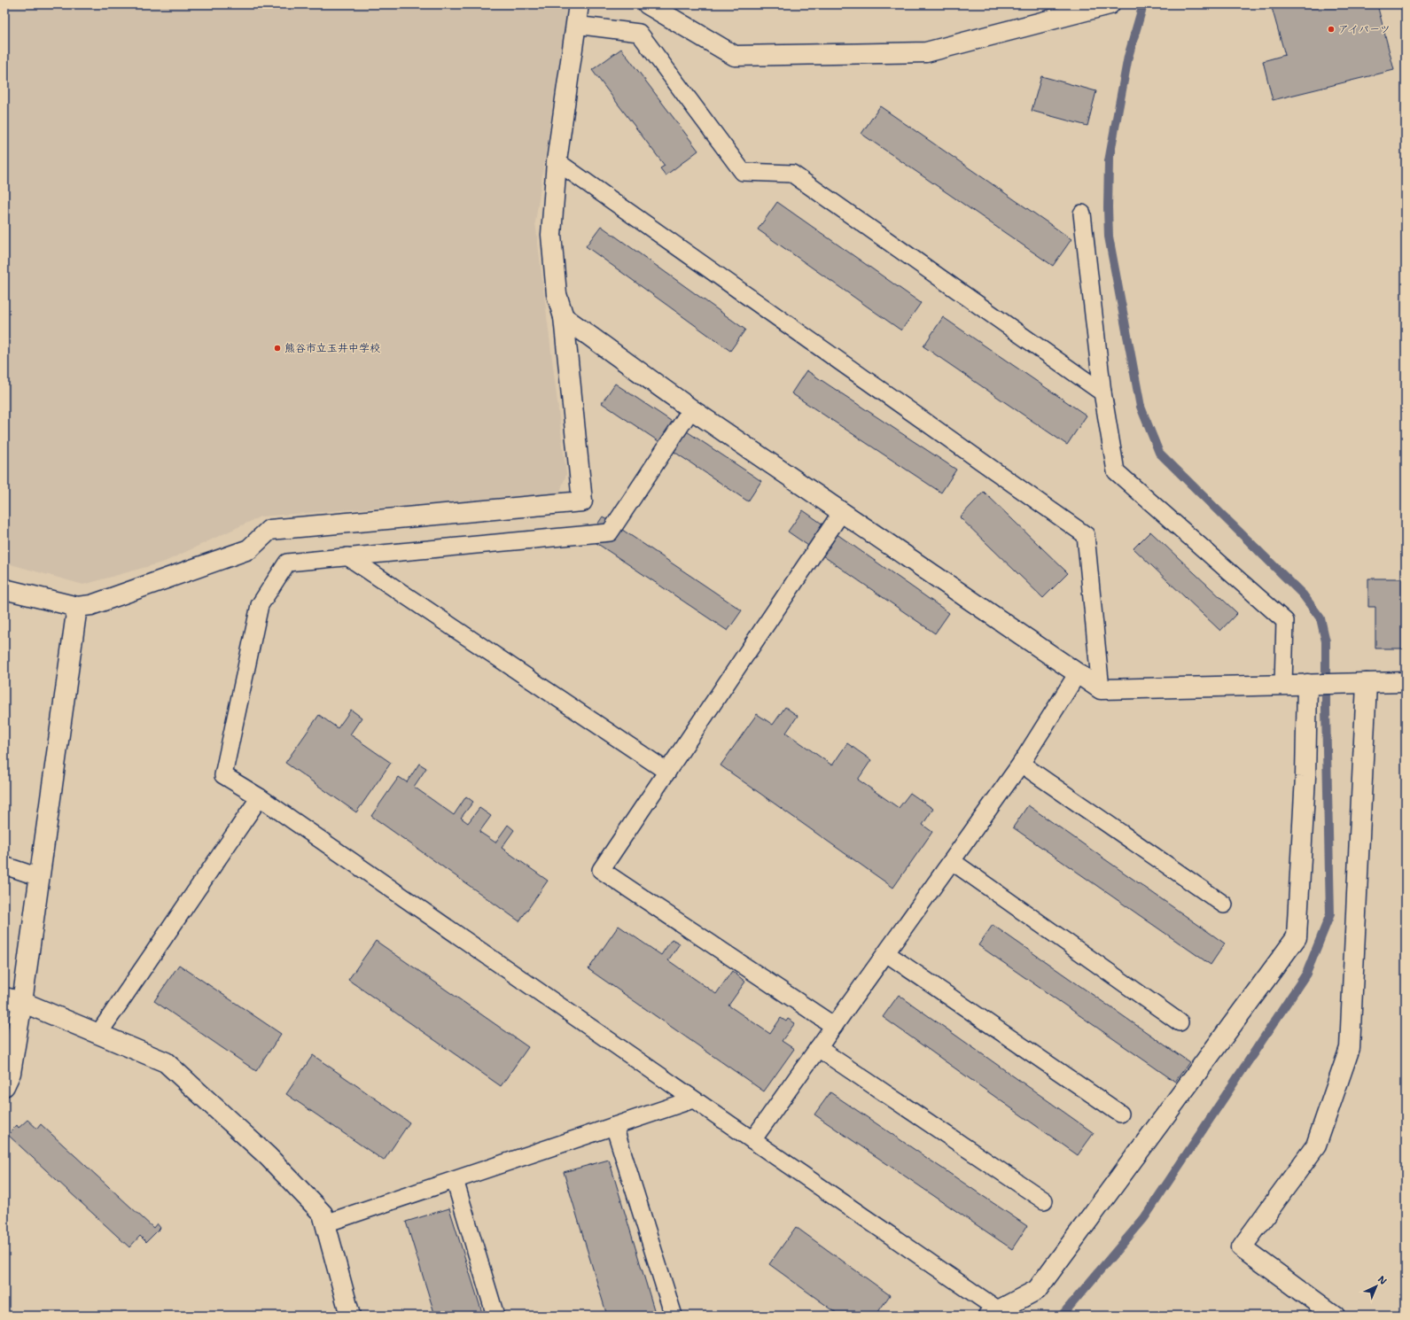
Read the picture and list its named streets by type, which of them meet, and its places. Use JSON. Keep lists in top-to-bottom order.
{
  "places": ["アイパーツ", "熊谷市立玉井中学校"],
  "north": "top right"
}
